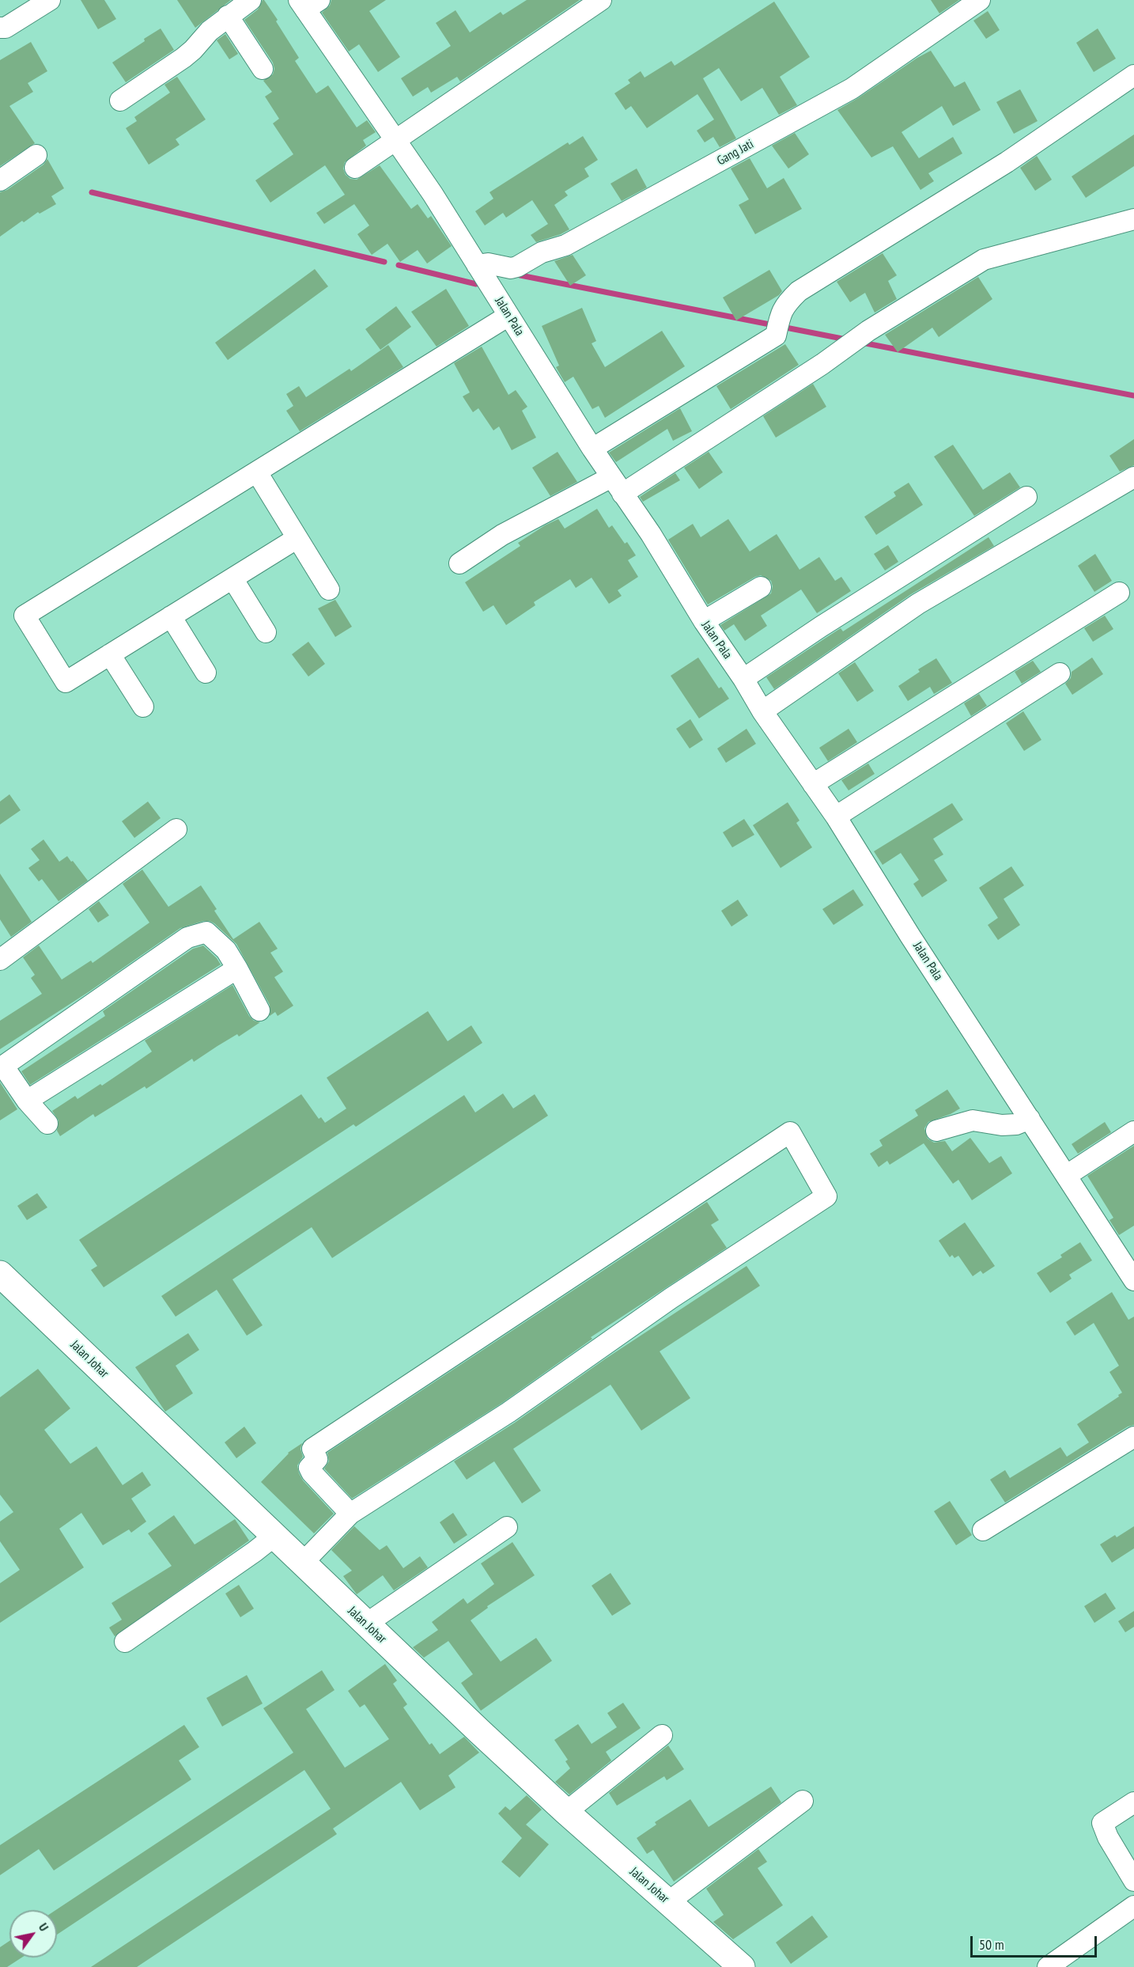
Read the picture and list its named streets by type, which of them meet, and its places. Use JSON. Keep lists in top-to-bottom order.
{
  "streets": {
    "street": ["Gang Jati", "Jalan Pala", "Jalan Johar"]
  },
  "crossings": [
    ["Gang Jati", "Jalan Pala"]
  ],
  "scale_bar": "50 m",
  "north": "top right"
}
